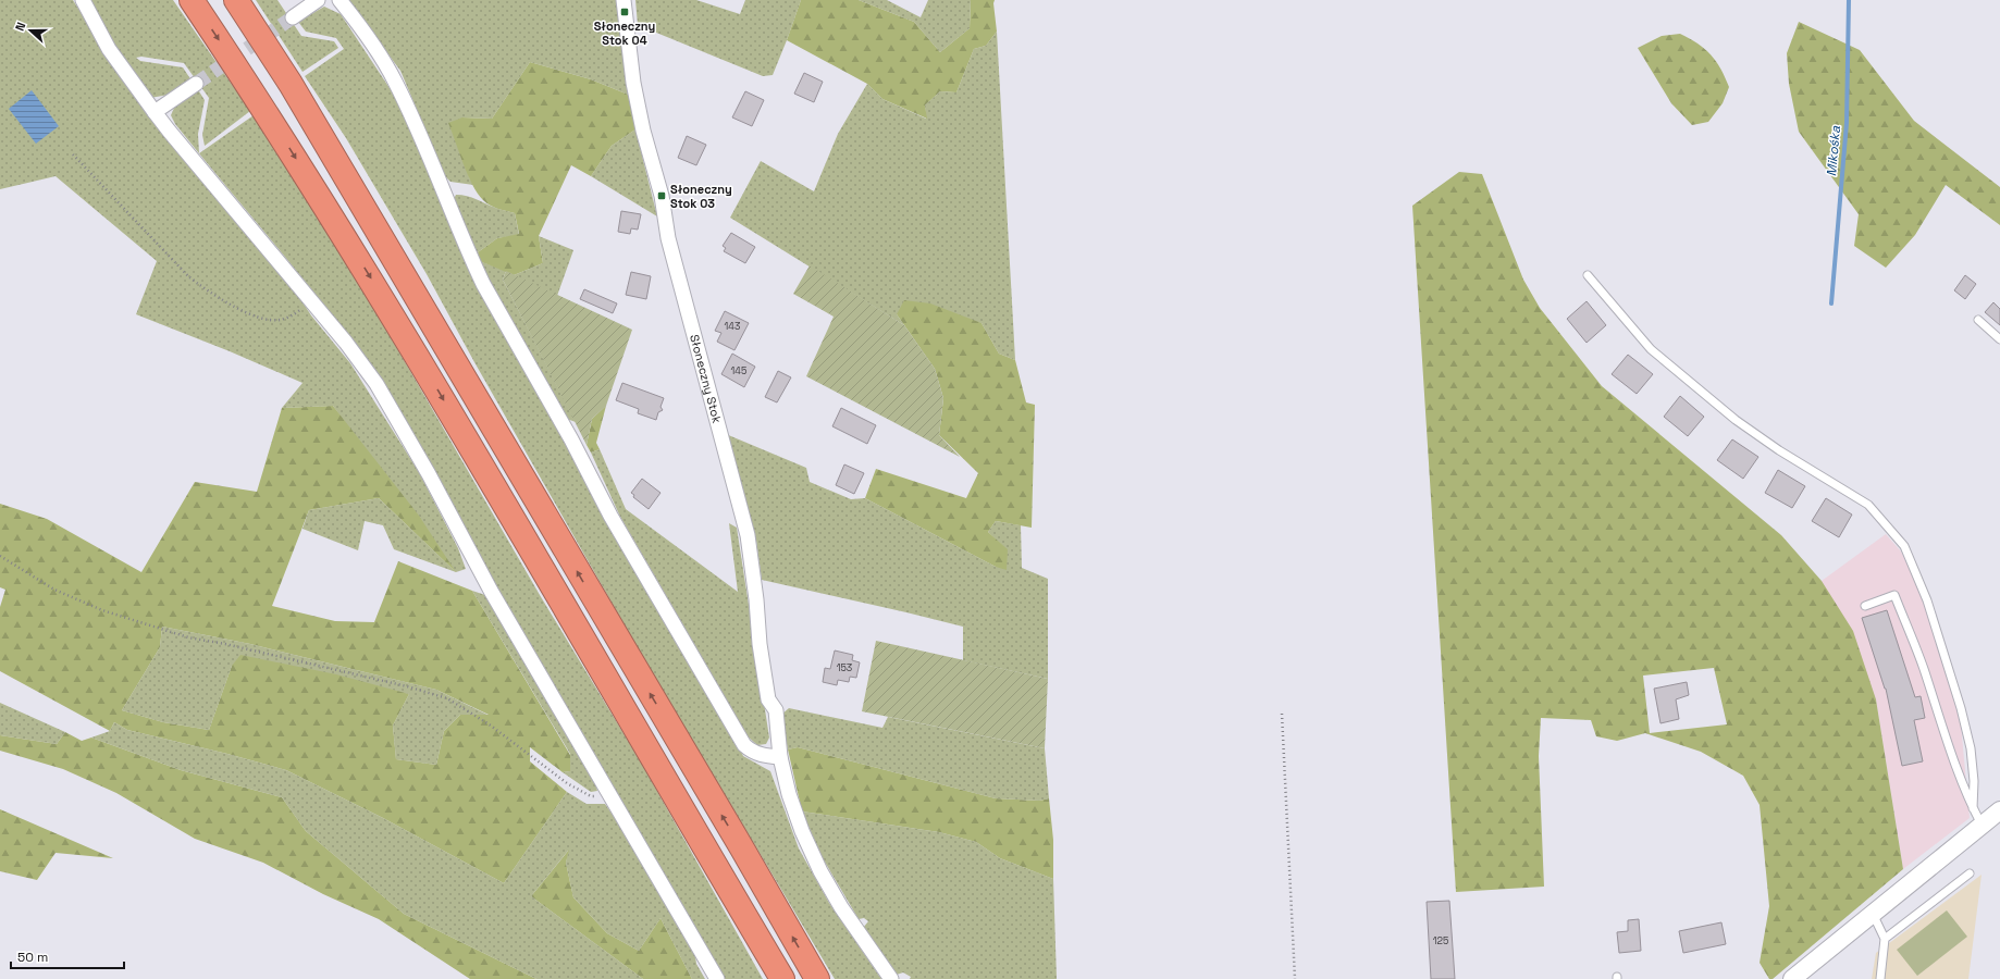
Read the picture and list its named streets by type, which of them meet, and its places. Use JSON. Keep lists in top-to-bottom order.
{
  "streets": {
    "street": ["Słoneczny Stok"]
  },
  "water": ["Mikośka"],
  "places": {
    "transit": ["Słoneczny Stok 04", "Słoneczny Stok 03"]
  },
  "house_numbers": [
    "143",
    "145",
    "153",
    "125"
  ],
  "scale_bar": "50 m",
  "north": "left"
}
